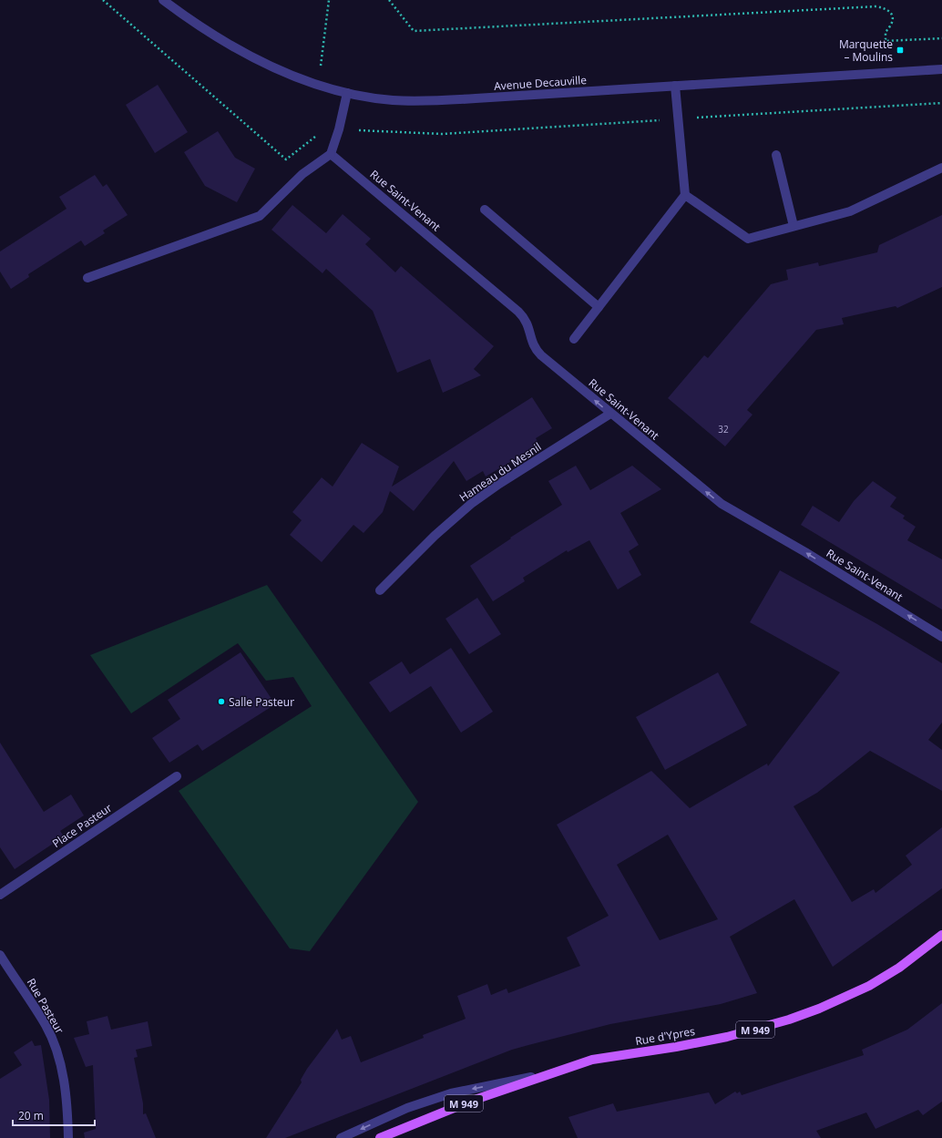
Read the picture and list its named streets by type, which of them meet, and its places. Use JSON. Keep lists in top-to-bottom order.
{
  "streets": {
    "main road": ["M 949", "Rue d'Ypres"],
    "street": [
      "Avenue Decauville",
      "Rue Saint-Venant",
      "Hameau du Mesnil",
      "Place Pasteur",
      "Rue Pasteur"
    ]
  },
  "crossings": [
    ["Rue Saint-Venant", "Hameau du Mesnil"]
  ],
  "one_way": ["Rue Saint-Venant"],
  "places": {
    "transit": ["Marquette – Moulins"],
    "other": ["Salle Pasteur"]
  },
  "house_numbers": ["32"],
  "scale_bar": "20 m"
}
